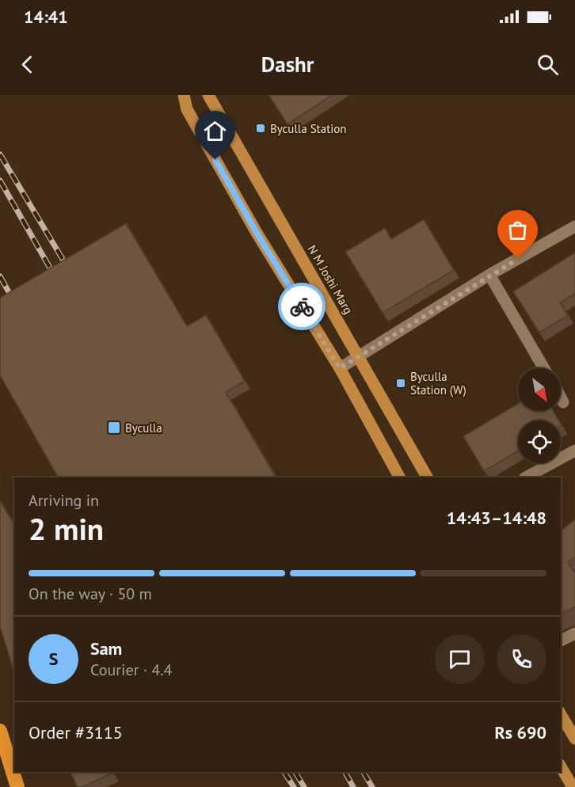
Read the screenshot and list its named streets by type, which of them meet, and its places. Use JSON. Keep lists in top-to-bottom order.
{
  "streets": {
    "main road": ["N M Joshi Marg"]
  },
  "places": {
    "transit": ["Byculla Station", "Byculla Station (W)", "Byculla"]
  },
  "north": "bottom right",
  "page": {
    "status": "14:41",
    "header": "Dashr",
    "heading": ["2 min", "Arriving in", "14:43–14:48"],
    "panel": [
      "Sam",
      "Courier · 4.4",
      "Order #3115",
      "Rs 690"
    ],
    "bar": "On the way · 50 m",
    "round": "S"
  }
}
